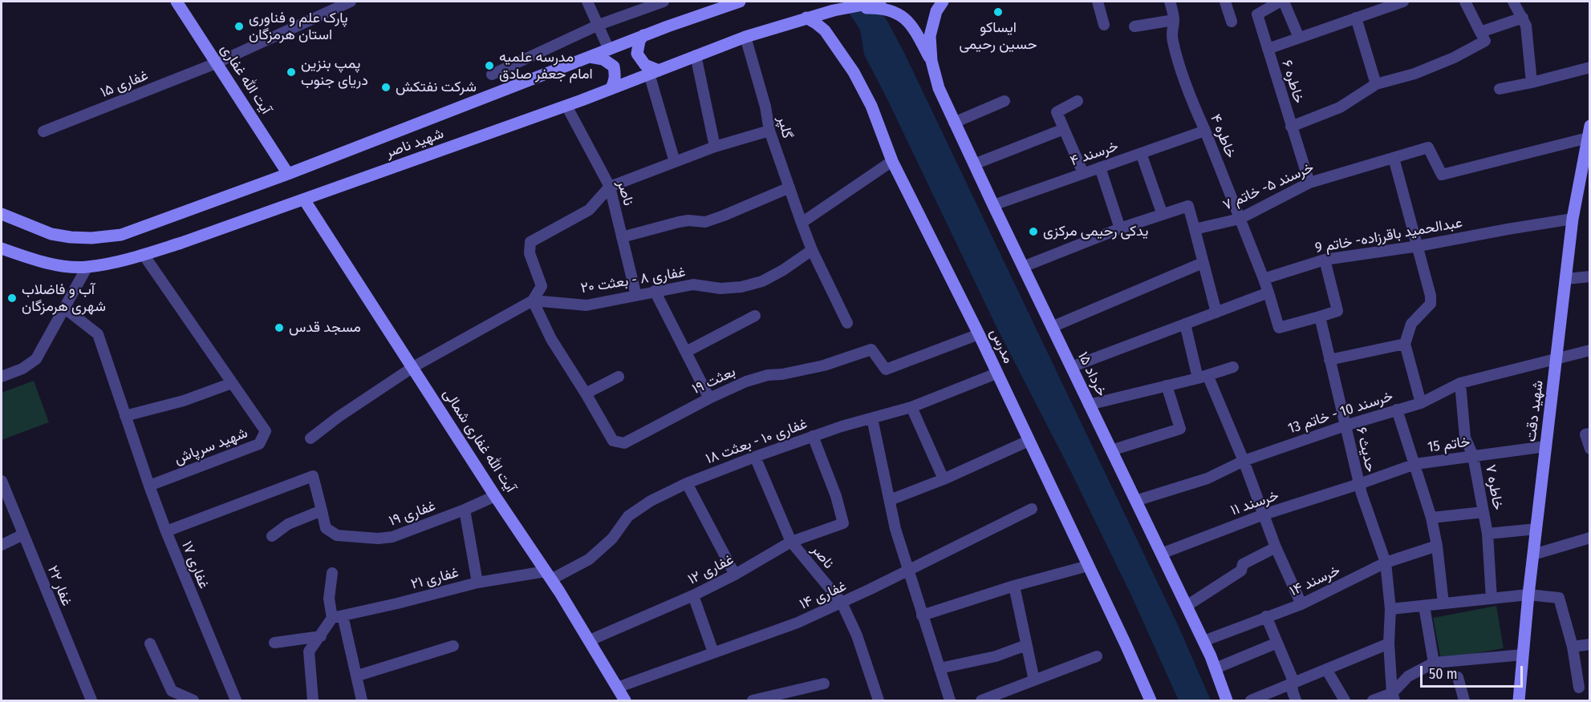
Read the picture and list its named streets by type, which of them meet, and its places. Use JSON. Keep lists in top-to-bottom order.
{
  "streets": {
    "street": [
      "آیت الله غفاری",
      "خاطره ۶",
      "غفاری ۱۵",
      "گلپر",
      "خاطره ۴",
      "شهید ناصر",
      "خرسند ۴",
      "خرسند ۵- خاتم ۷",
      "ناصر",
      "عبدالحمید باقرزاده- خاتم 9",
      "غفاری ۸ - بعثت ۲۰",
      "مدرس",
      "۱۵ خرداد",
      "بعثت ۱۹",
      "شهید دقت",
      "خرسند 10 - خاتم 13",
      "آیت الله غفاری شمالی",
      "غفاری ۱۰ - بعثت ۱۸",
      "خاتم 15",
      "شهید سرپاش",
      "حدیث ۶",
      "خاطره ۷",
      "خرسند ۱۱",
      "غفاری ۱۹",
      "غفاری ۱۷",
      "غفاری ۱۲",
      "غفاری ۲۱",
      "خرسند ۱۴",
      "غفار ۲۲",
      "غفاری ۱۴"
    ]
  },
  "crossings": [
    ["آیت الله غفاری", "غفاری ۱۵"],
    ["آیت الله غفاری", "شهید ناصر"],
    ["خاطره ۶", "خرسند ۵- خاتم ۷"],
    ["گلپر", "شهید ناصر"],
    ["خاطره ۴", "خرسند ۴"],
    ["خاطره ۴", "خرسند ۵- خاتم ۷"],
    ["خاطره ۴", "عبدالحمید باقرزاده- خاتم 9"],
    ["شهید ناصر", "ناصر"],
    ["شهید ناصر", "مدرس"],
    ["شهید ناصر", "آیت الله غفاری شمالی"],
    ["شهید ناصر", "شهید سرپاش"],
    ["خرسند ۴", "۱۵ خرداد"],
    ["خرسند ۵- خاتم ۷", "شهید دقت"],
    ["ناصر", "غفاری ۸ - بعثت ۲۰"],
    ["ناصر", "غفاری ۱۰ - بعثت ۱۸"],
    ["ناصر", "غفاری ۱۲"],
    ["ناصر", "غفاری ۱۴"],
    ["عبدالحمید باقرزاده- خاتم 9", "شهید دقت"],
    ["غفاری ۸ - بعثت ۲۰", "بعثت ۱۹"],
    ["مدرس", "بعثت ۱۹"],
    ["مدرس", "غفاری ۱۰ - بعثت ۱۸"],
    ["۱۵ خرداد", "خرسند 10 - خاتم 13"],
    ["۱۵ خرداد", "خرسند ۱۱"],
    ["۱۵ خرداد", "خرسند ۱۴"],
    ["شهید دقت", "خرسند 10 - خاتم 13"],
    ["شهید دقت", "خاتم 15"],
    ["خرسند 10 - خاتم 13", "حدیث ۶"],
    ["خرسند 10 - خاتم 13", "خاطره ۷"],
    ["آیت الله غفاری شمالی", "غفاری ۱۰ - بعثت ۱۸"],
    ["آیت الله غفاری شمالی", "غفاری ۱۹"],
    ["آیت الله غفاری شمالی", "غفاری ۱۲"],
    ["آیت الله غفاری شمالی", "غفاری ۲۱"],
    ["آیت الله غفاری شمالی", "غفاری ۱۴"],
    ["غفاری ۱۰ - بعثت ۱۸", "غفاری ۱۲"],
    ["غفاری ۱۰ - بعثت ۱۸", "غفاری ۲۱"],
    ["خاتم 15", "حدیث ۶"],
    ["خاتم 15", "خاطره ۷"],
    ["خاتم 15", "خرسند ۱۱"],
    ["حدیث ۶", "خرسند ۱۱"],
    ["حدیث ۶", "خرسند ۱۴"],
    ["غفاری ۱۹", "غفاری ۱۷"]
  ],
  "places": [
    "ایساکو حسین رحیمی",
    "پارک علم و فناوری استان هرمزگان",
    "مدرسه علمیه امام جعفر صادق",
    "پمپ بنزین دریای جنوب",
    "شرکت نفتکش",
    "یدکی رحیمی مرکزی",
    "آب و فاضلاب شهری هرمزگان",
    "مسجد قدس"
  ],
  "scale_bar": "50 m"
}
